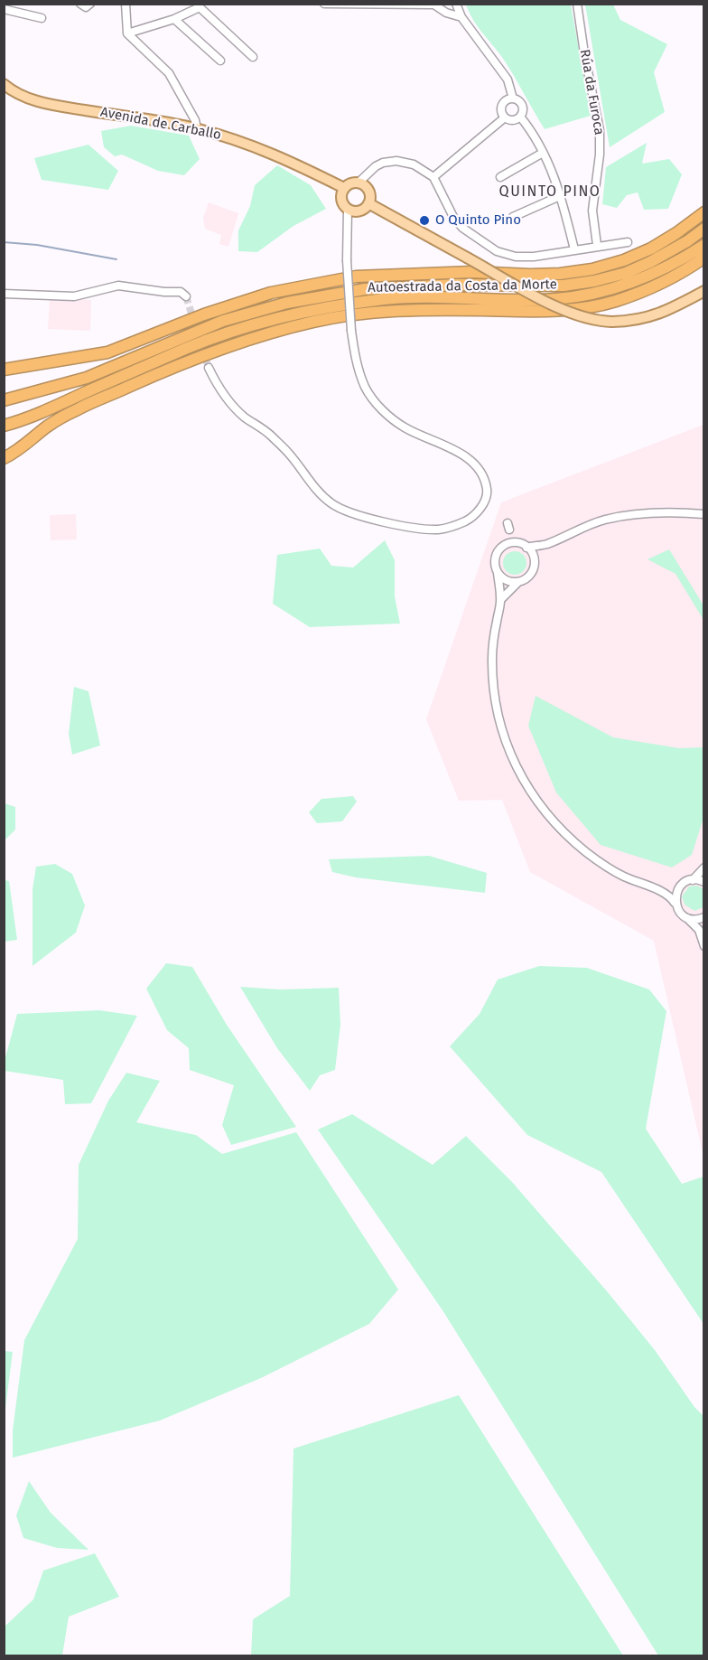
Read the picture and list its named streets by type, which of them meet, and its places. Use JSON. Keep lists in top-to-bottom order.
{
  "streets": {
    "highway": ["Autoestrada da Costa da Morte"],
    "main road": ["Avenida de Carballo"],
    "street": ["Rúa da Furoca"]
  },
  "districts": ["QUINTO PINO"],
  "places": ["O Quinto Pino"]
}
